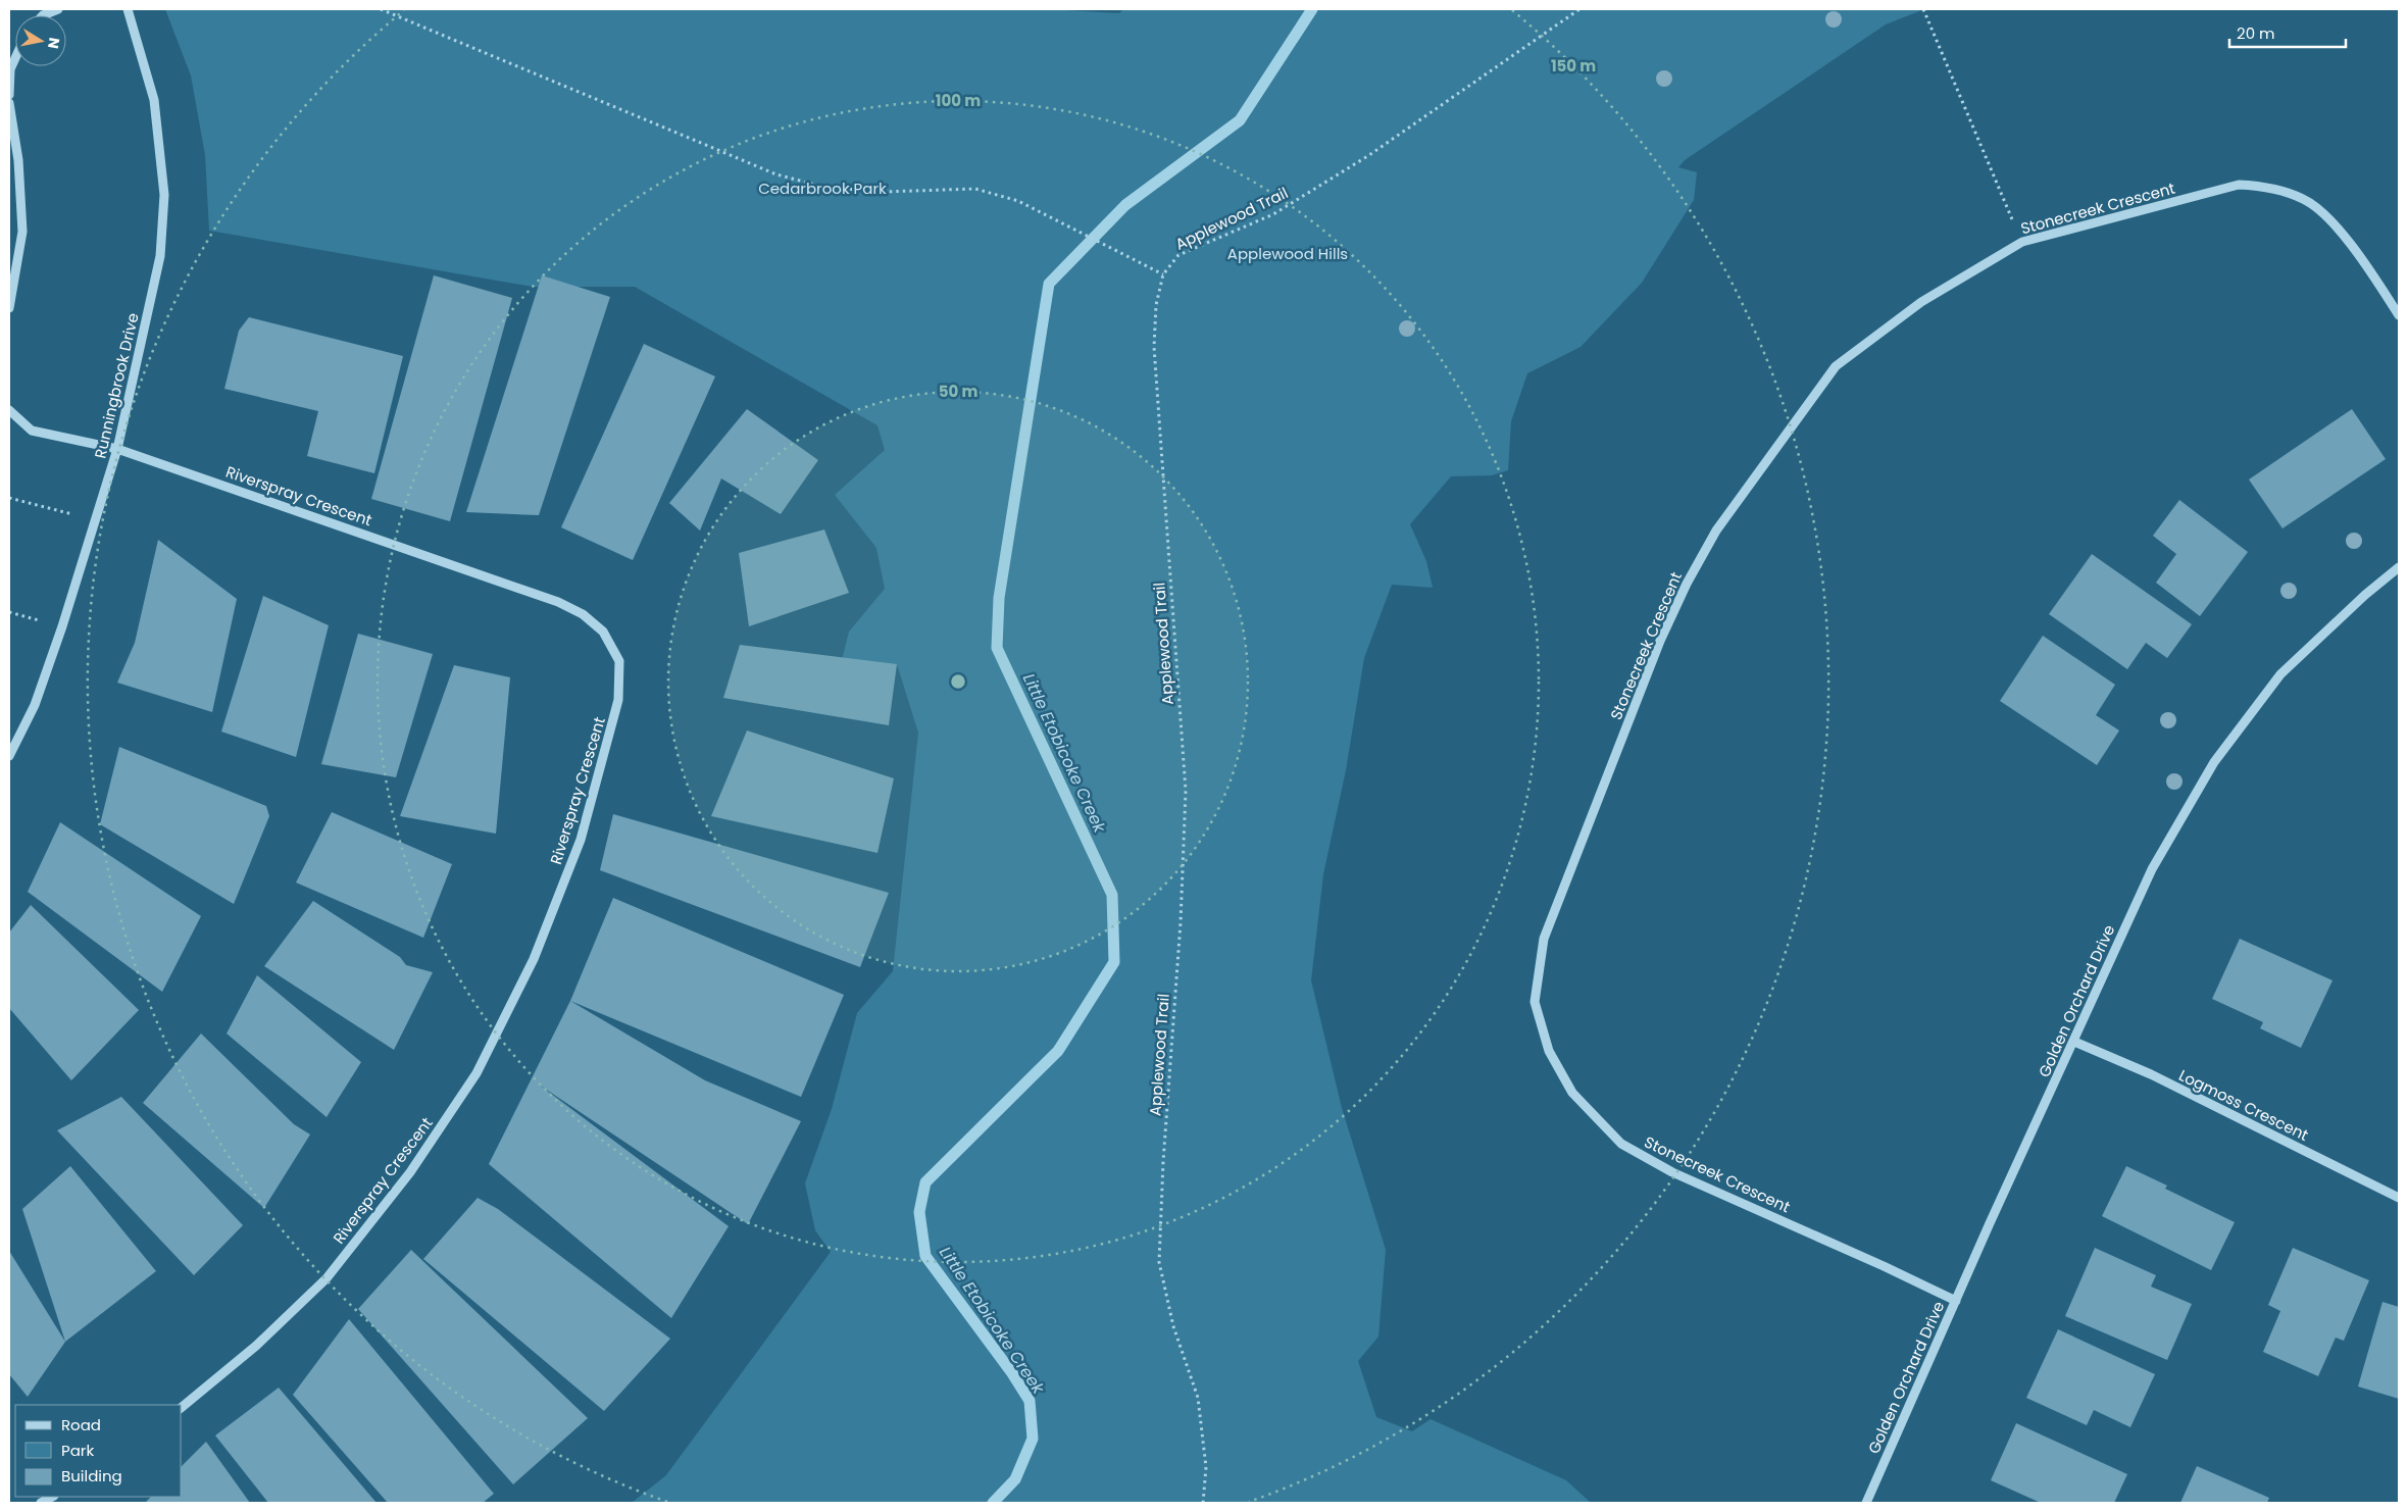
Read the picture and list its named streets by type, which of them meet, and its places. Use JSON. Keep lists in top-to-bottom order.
{
  "streets": {
    "street": [
      "Stonecreek Crescent",
      "Runningbrook Drive",
      "Riverspray Crescent",
      "Golden Orchard Drive",
      "Logmoss Crescent"
    ],
    "path": ["Applewood Trail"]
  },
  "crossings": [
    ["Stonecreek Crescent", "Golden Orchard Drive"],
    ["Runningbrook Drive", "Riverspray Crescent"],
    ["Golden Orchard Drive", "Logmoss Crescent"]
  ],
  "water": ["Little Etobicoke Creek"],
  "parks": ["Cedarbrook Park", "Applewood Hills"],
  "legend": ["Road", "Park", "Building"],
  "scale_bar": "20 m",
  "north": "right",
  "rings": ["150 m", "100 m", "50 m"]
}
